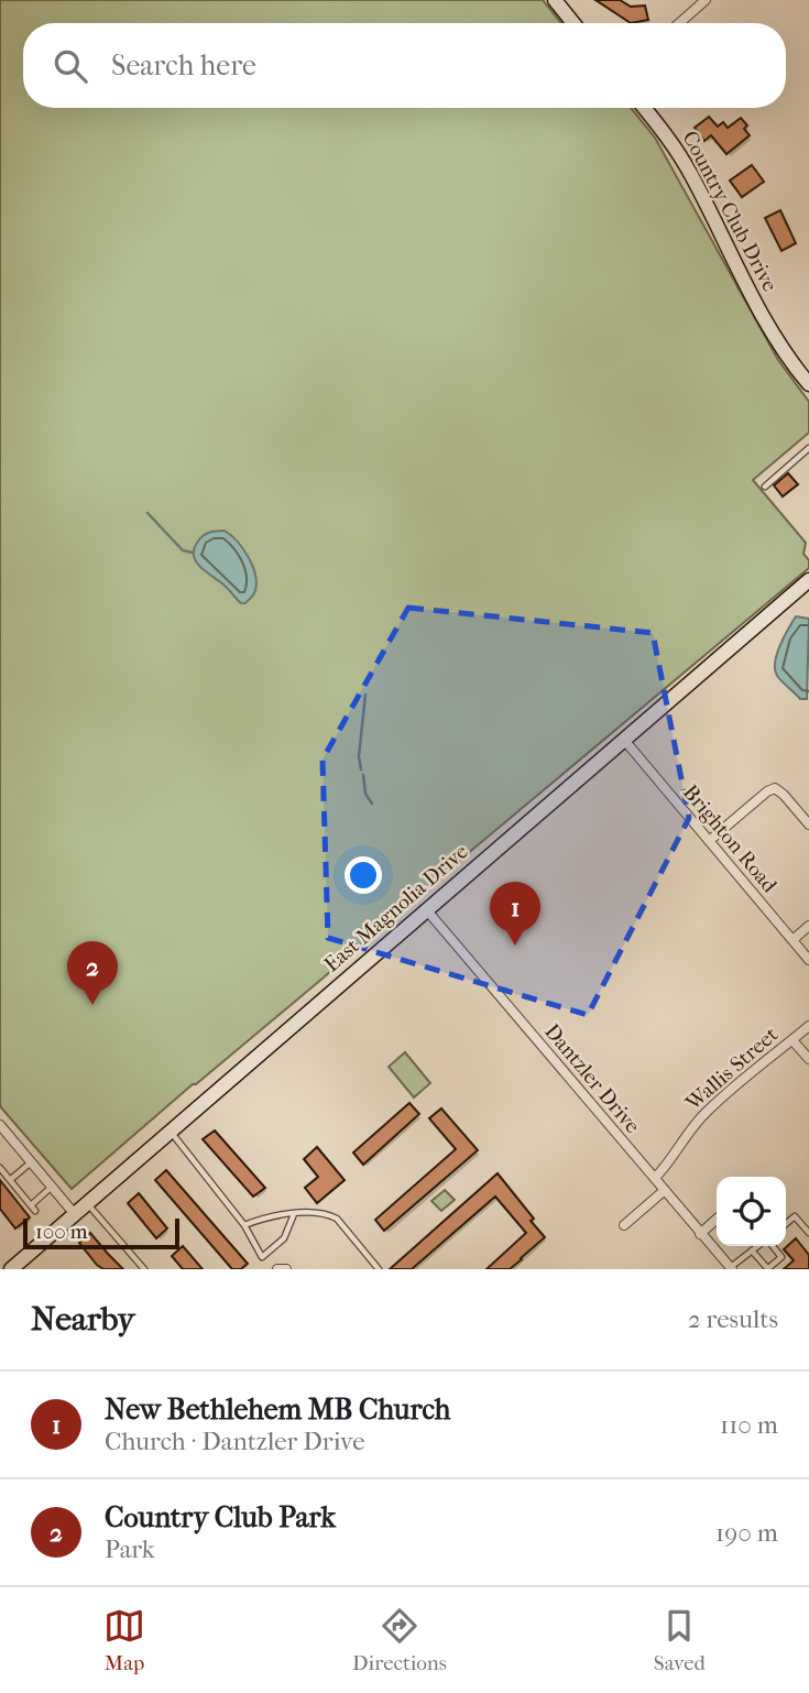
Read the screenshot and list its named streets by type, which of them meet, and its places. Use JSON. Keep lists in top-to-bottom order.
{
  "streets": {
    "main road": ["Country Club Drive", "East Magnolia Drive"],
    "street": ["Brighton Road", "Wallis Street", "Dantzler Drive"]
  },
  "crossings": [
    ["Brighton Road", "East Magnolia Drive"],
    ["East Magnolia Drive", "Dantzler Drive"],
    ["Wallis Street", "Dantzler Drive"]
  ],
  "scale_bar": "100 m",
  "page": {
    "search": "Search here",
    "pins": ["1", "2"],
    "scale": "100 m",
    "heading": ["Nearby", "2 results"],
    "list": [
      {
        "mark": "1",
        "name": "New Bethlehem MB Church",
        "note": "Church · Dantzler Drive",
        "value": "110 m"
      },
      {
        "mark": "2",
        "name": "Country Club Park",
        "note": "Park",
        "value": "190 m"
      }
    ],
    "nav": ["Map", "Directions", "Saved"]
  }
}
